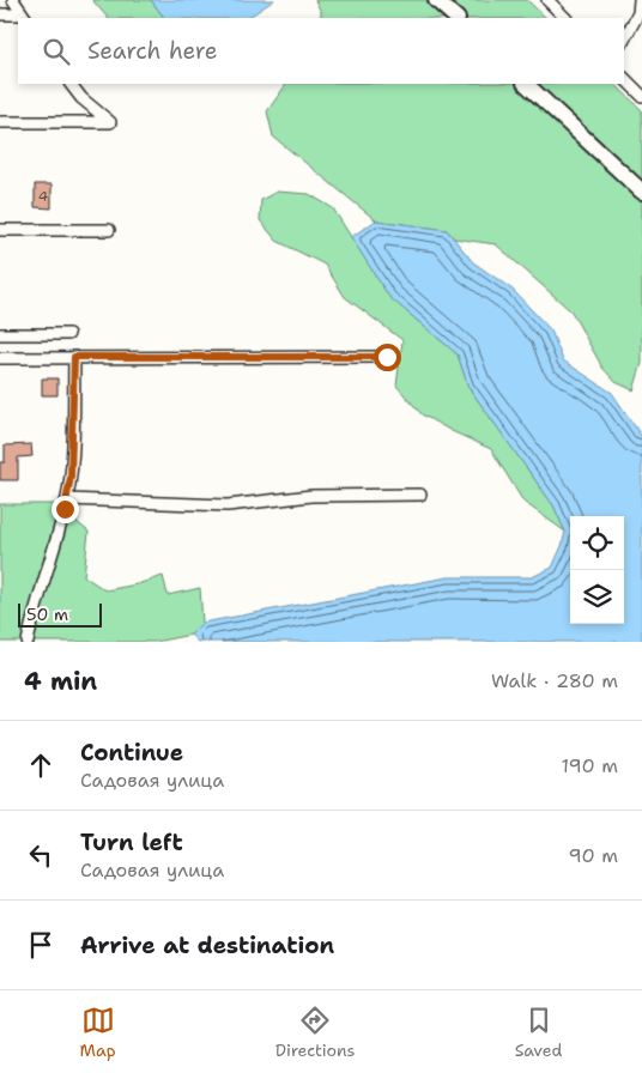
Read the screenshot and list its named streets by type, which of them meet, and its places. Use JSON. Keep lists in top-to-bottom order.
{
  "house_numbers": ["4"],
  "scale_bar": "50 m",
  "page": {
    "search": "Search here",
    "scale": "50 m",
    "heading": ["4 min", "Walk · 280 m"],
    "list": [
      ["Continue", "Садовая улица", "190 m"],
      ["Turn left", "Садовая улица", "90 m"],
      "Arrive at destination"
    ],
    "nav": ["Map", "Directions", "Saved"]
  }
}
